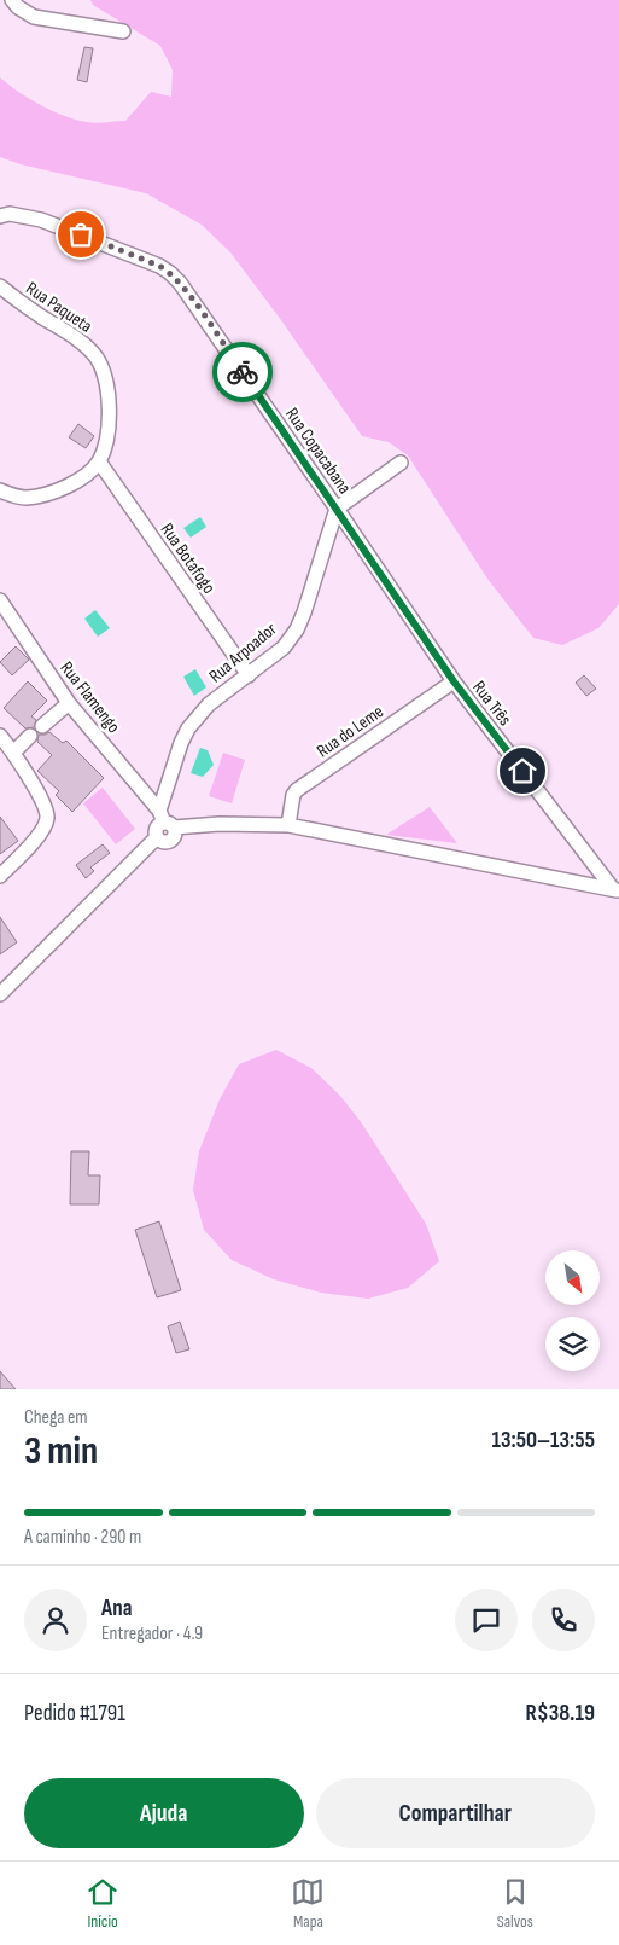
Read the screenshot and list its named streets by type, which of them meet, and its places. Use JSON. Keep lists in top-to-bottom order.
{
  "streets": {
    "street": [
      "Rua Paqueta",
      "Rua Copacabana",
      "Rua Botafogo",
      "Rua Arpoador",
      "Rua Flamengo",
      "Rua Três",
      "Rua do Leme"
    ]
  },
  "crossings": [
    ["Rua Paqueta", "Rua Botafogo"],
    ["Rua Copacabana", "Rua Arpoador"],
    ["Rua Copacabana", "Rua Três"],
    ["Rua Copacabana", "Rua do Leme"],
    ["Rua Botafogo", "Rua Arpoador"],
    ["Rua Arpoador", "Rua Flamengo"],
    ["Rua Três", "Rua do Leme"]
  ],
  "north": "bottom right",
  "page": {
    "heading": ["3 min", "Chega em", "13:50–13:55"],
    "panel": [
      "Ana",
      "Entregador · 4.9",
      "Pedido #1791",
      "R$38.19"
    ],
    "bar": "A caminho · 290 m",
    "buttons": ["Ajuda", "Compartilhar"],
    "tabs": ["Início", "Mapa", "Salvos"]
  }
}
